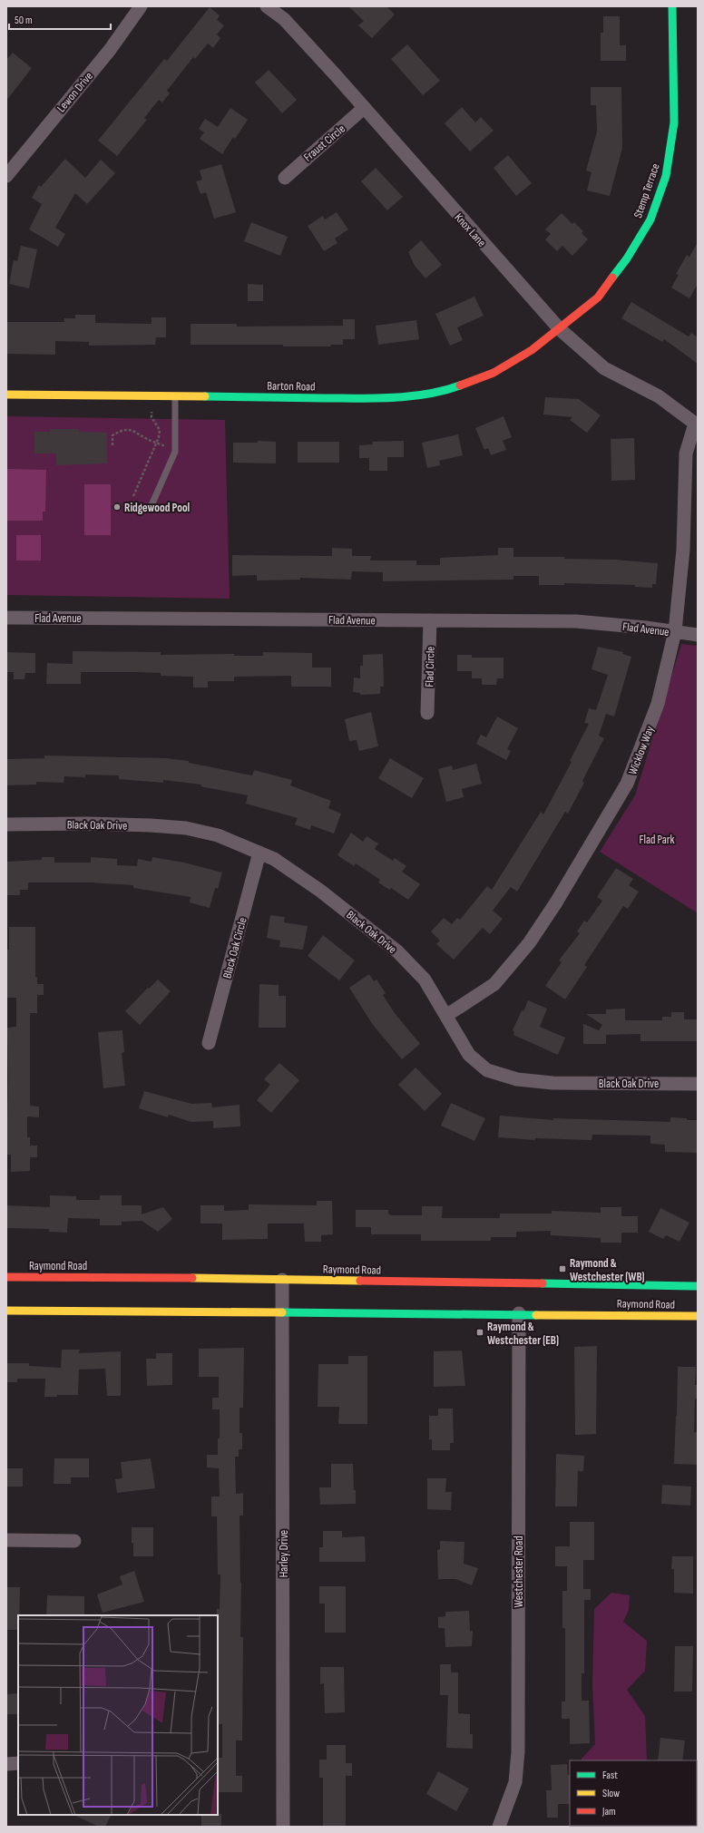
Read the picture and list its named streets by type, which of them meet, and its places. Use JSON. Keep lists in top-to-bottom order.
{
  "streets": {
    "main road": ["Stemp Terrace", "Barton Road", "Raymond Road"],
    "street": [
      "Lewon Drive",
      "Fraust Circle",
      "Knox Lane",
      "Flad Avenue",
      "Flad Circle",
      "Wicklow Way",
      "Black Oak Drive",
      "Black Oak Circle",
      "Harley Drive",
      "Westchester Road"
    ]
  },
  "crossings": [
    ["Fraust Circle", "Knox Lane"],
    ["Stemp Terrace", "Knox Lane"],
    ["Stemp Terrace", "Barton Road"],
    ["Knox Lane", "Barton Road"],
    ["Knox Lane", "Wicklow Way"],
    ["Flad Avenue", "Flad Circle"],
    ["Flad Avenue", "Wicklow Way"],
    ["Wicklow Way", "Black Oak Drive"],
    ["Black Oak Drive", "Black Oak Circle"],
    ["Raymond Road", "Harley Drive"],
    ["Raymond Road", "Westchester Road"]
  ],
  "parks": ["Flad Park"],
  "places": {
    "other": ["Ridgewood Pool"],
    "transit": ["Raymond & Westchester (WB)", "Raymond & Westchester (EB)"]
  },
  "legend": ["Fast", "Slow", "Jam"],
  "scale_bar": "50 m"
}
